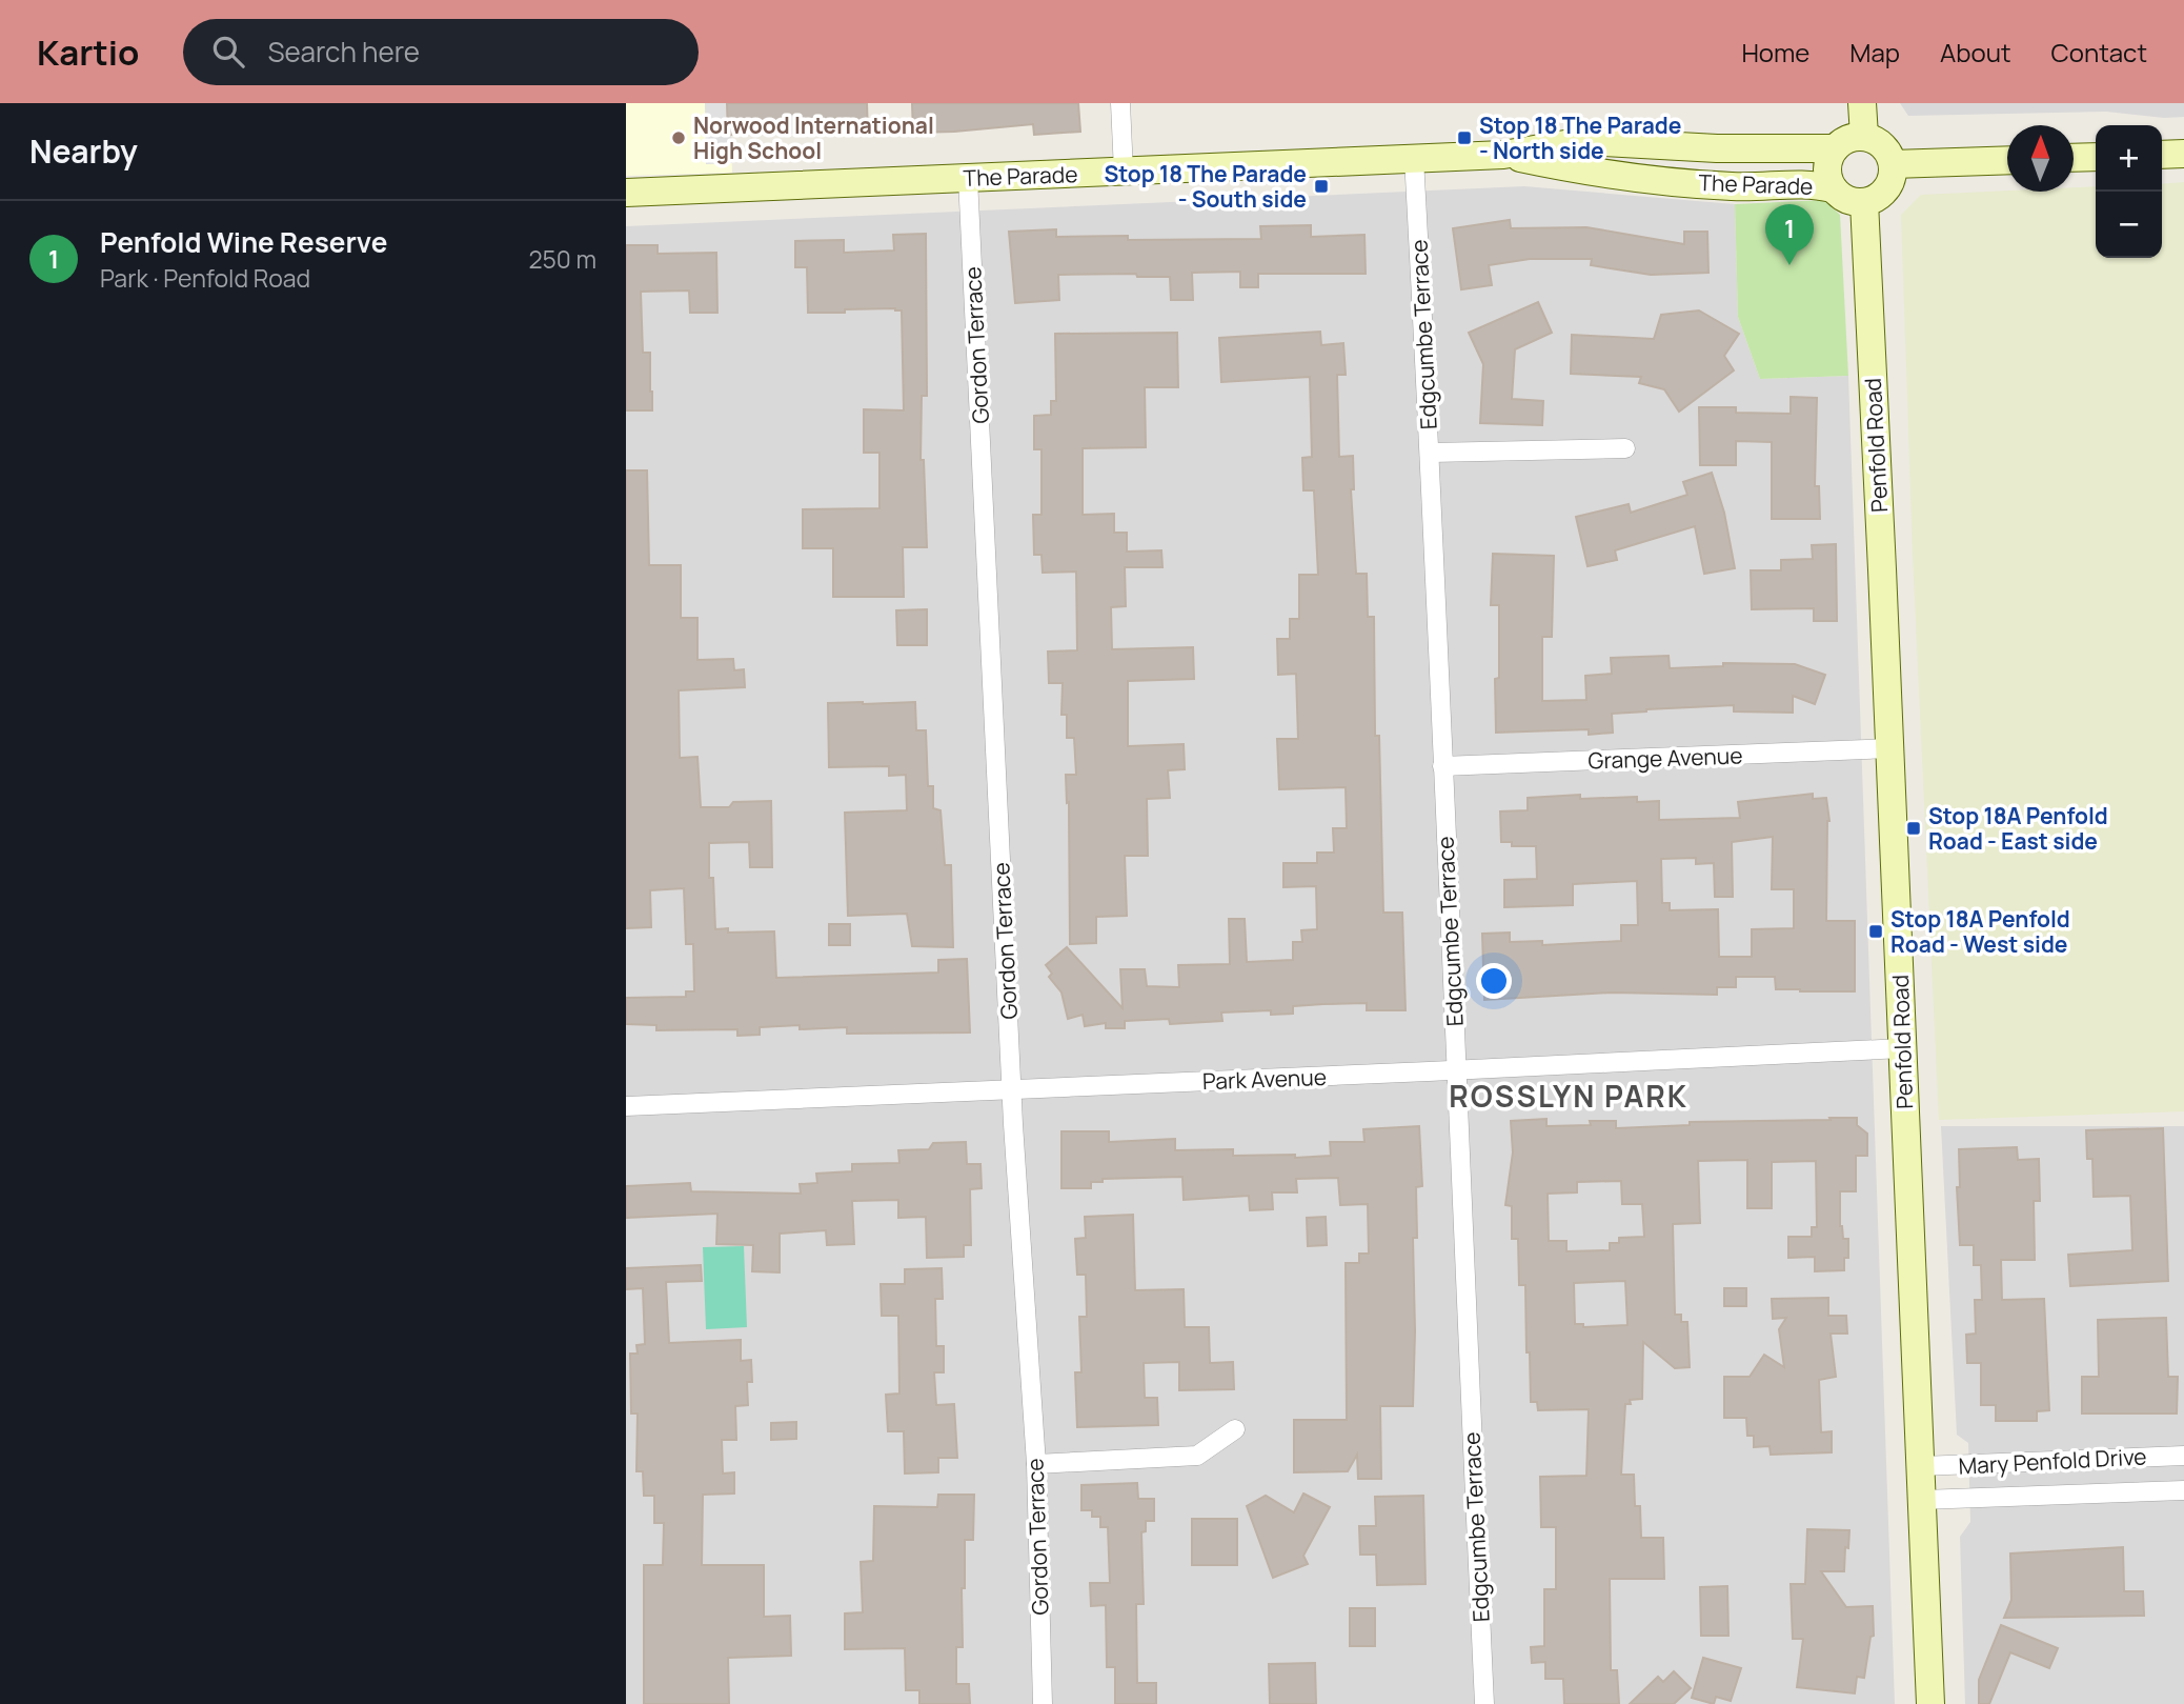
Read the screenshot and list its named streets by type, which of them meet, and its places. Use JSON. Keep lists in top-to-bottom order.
{
  "streets": {
    "main road": ["The Parade", "Penfold Road"],
    "street": [
      "Edgcumbe Terrace",
      "Gordon Terrace",
      "Grange Avenue",
      "Park Avenue",
      "Mary Penfold Drive"
    ]
  },
  "crossings": [
    ["The Parade", "Edgcumbe Terrace"],
    ["The Parade", "Gordon Terrace"],
    ["The Parade", "Penfold Road"],
    ["Edgcumbe Terrace", "Grange Avenue"],
    ["Edgcumbe Terrace", "Park Avenue"],
    ["Gordon Terrace", "Park Avenue"],
    ["Penfold Road", "Grange Avenue"],
    ["Penfold Road", "Park Avenue"],
    ["Penfold Road", "Mary Penfold Drive"]
  ],
  "districts": ["ROSSLYN PARK"],
  "places": {
    "other": ["Norwood International High School"],
    "transit": [
      "Stop 18 The Parade - North side",
      "Stop 18 The Parade - South side",
      "Stop 18A Penfold Road - East side",
      "Stop 18A Penfold Road - West side"
    ]
  },
  "north": "top",
  "page": {
    "header": "Kartio",
    "search": "Search here",
    "nav": [
      "Home",
      "Map",
      "About",
      "Contact"
    ],
    "heading": "Nearby",
    "map_buttons": ["+", "−"],
    "list": [
      {
        "mark": "1",
        "name": "Penfold Wine Reserve",
        "note": "Park · Penfold Road",
        "value": "250 m"
      }
    ],
    "pins": "1"
  }
}
